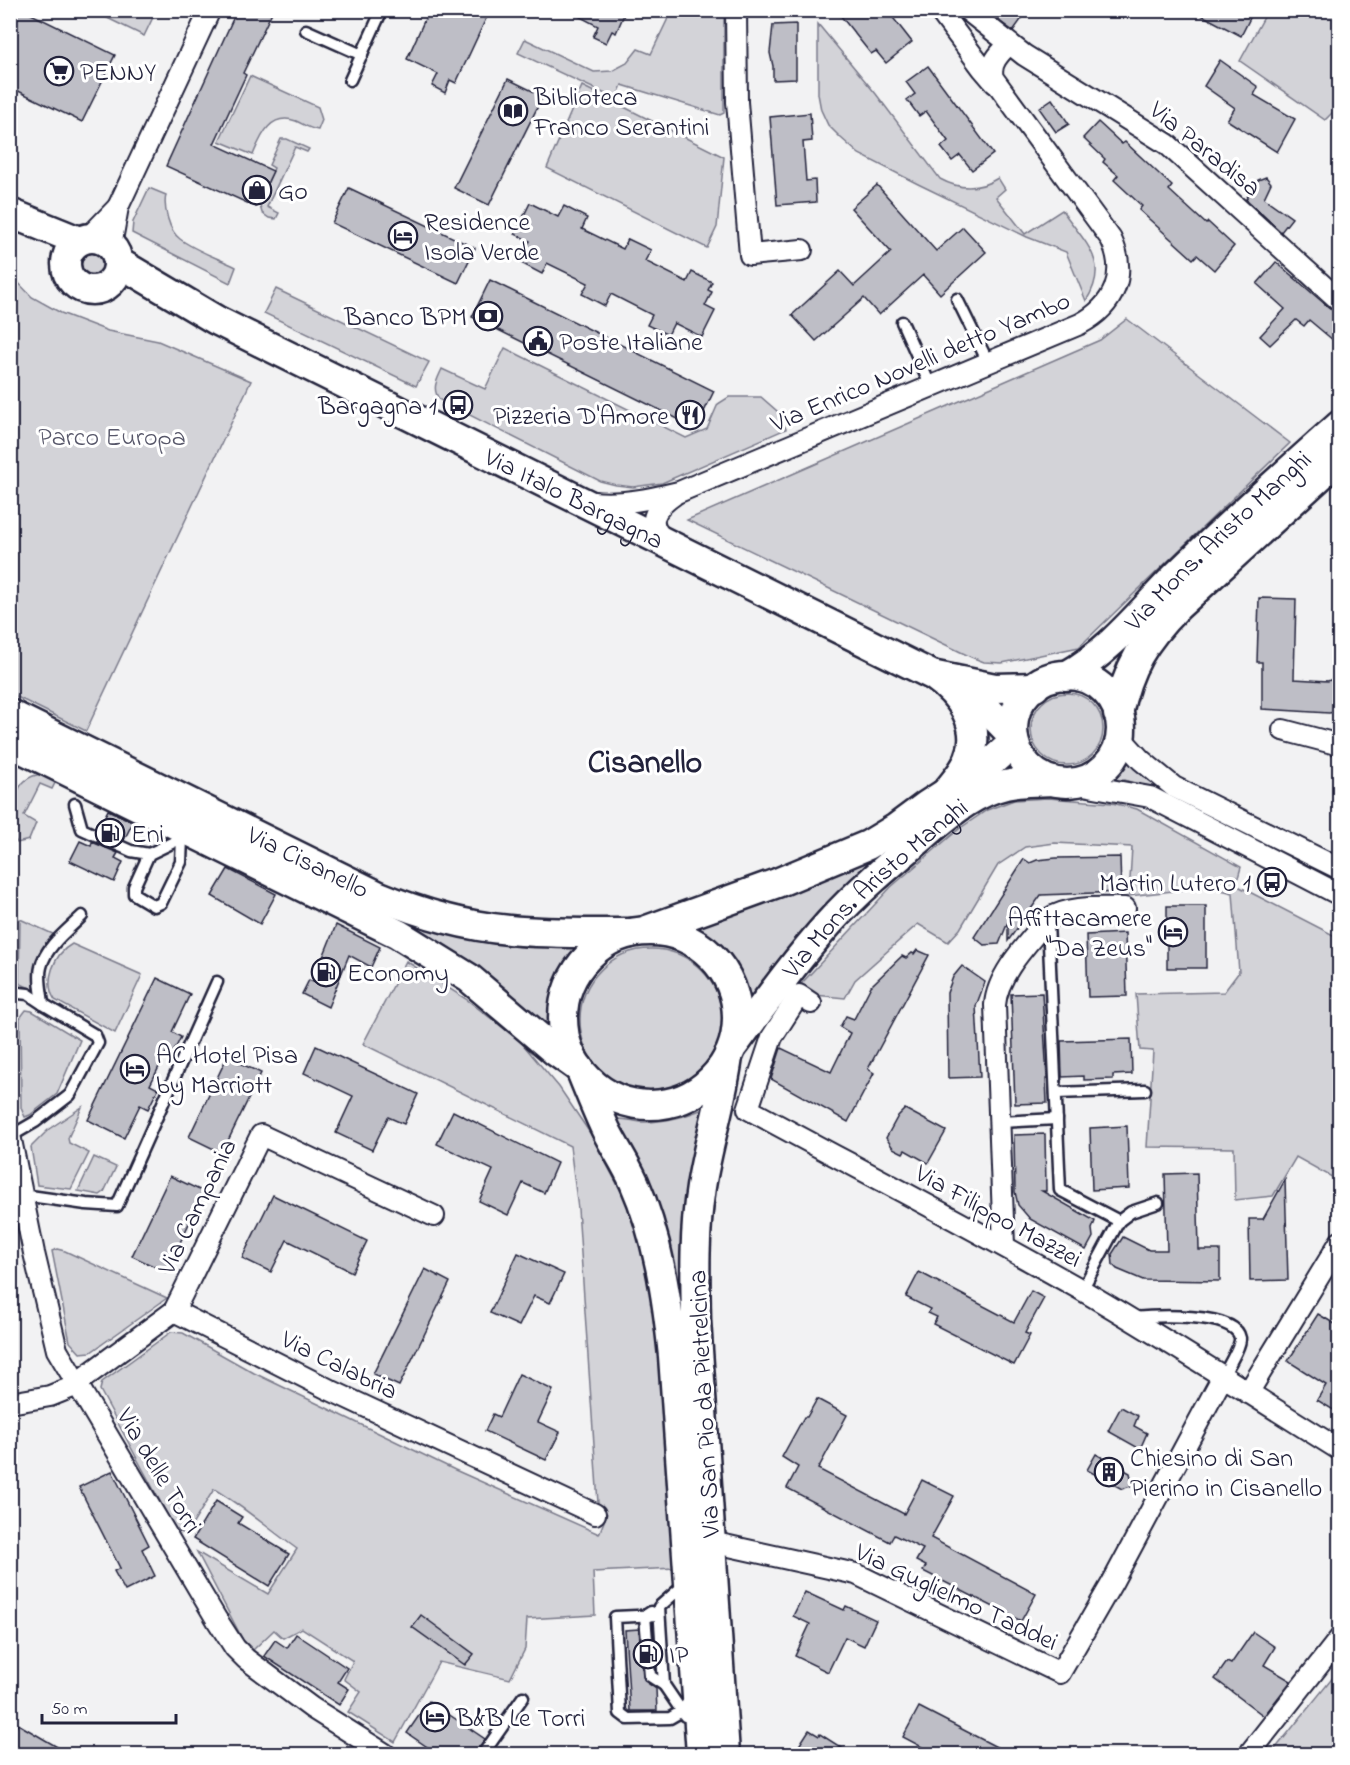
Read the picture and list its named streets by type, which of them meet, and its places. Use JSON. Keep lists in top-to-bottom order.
{
  "streets": {
    "main road": [
      "Via Italo Bargagna",
      "Via Mons. Aristo Manghi",
      "Via Cisanello",
      "Via San Pio da Pietrelcina"
    ],
    "street": [
      "Via Paradisa",
      "Via Enrico Novelli detto Yambo",
      "Via Campania",
      "Via Filippo Mazzei",
      "Via Calabria",
      "Via delle Torri",
      "Via Guglielmo Taddei"
    ]
  },
  "crossings": [
    ["Via Paradisa", "Via Enrico Novelli detto Yambo"],
    ["Via Enrico Novelli detto Yambo", "Via Italo Bargagna"],
    ["Via Italo Bargagna", "Via Mons. Aristo Manghi"],
    ["Via Mons. Aristo Manghi", "Via Cisanello"],
    ["Via Mons. Aristo Manghi", "Via San Pio da Pietrelcina"],
    ["Via Cisanello", "Via San Pio da Pietrelcina"],
    ["Via Campania", "Via Calabria"],
    ["Via Filippo Mazzei", "Via Guglielmo Taddei"],
    ["Via San Pio da Pietrelcina", "Via Guglielmo Taddei"]
  ],
  "districts": ["Cisanello"],
  "parks": ["Parco Europa"],
  "places": {
    "supermarket": ["PENNY"],
    "library": ["Biblioteca Franco Serantini"],
    "shop": ["Go"],
    "hotel": [
      "Residence Isola Verde",
      "Affittacamere \"Da Zeus\"",
      "AC Hotel Pisa by Marriott",
      "B&B Le Torri"
    ],
    "bank": ["Banco BPM"],
    "public building": ["Poste Italiane"],
    "bus stop": ["Bargagna 1", "Martin Lutero 1"],
    "restaurant": ["Pizzeria D'Amore"],
    "fuel station": ["Eni", "Economy", "IP"],
    "building": ["Chiesino di San Pierino in Cisanello"]
  },
  "scale_bar": "50 m"
}
